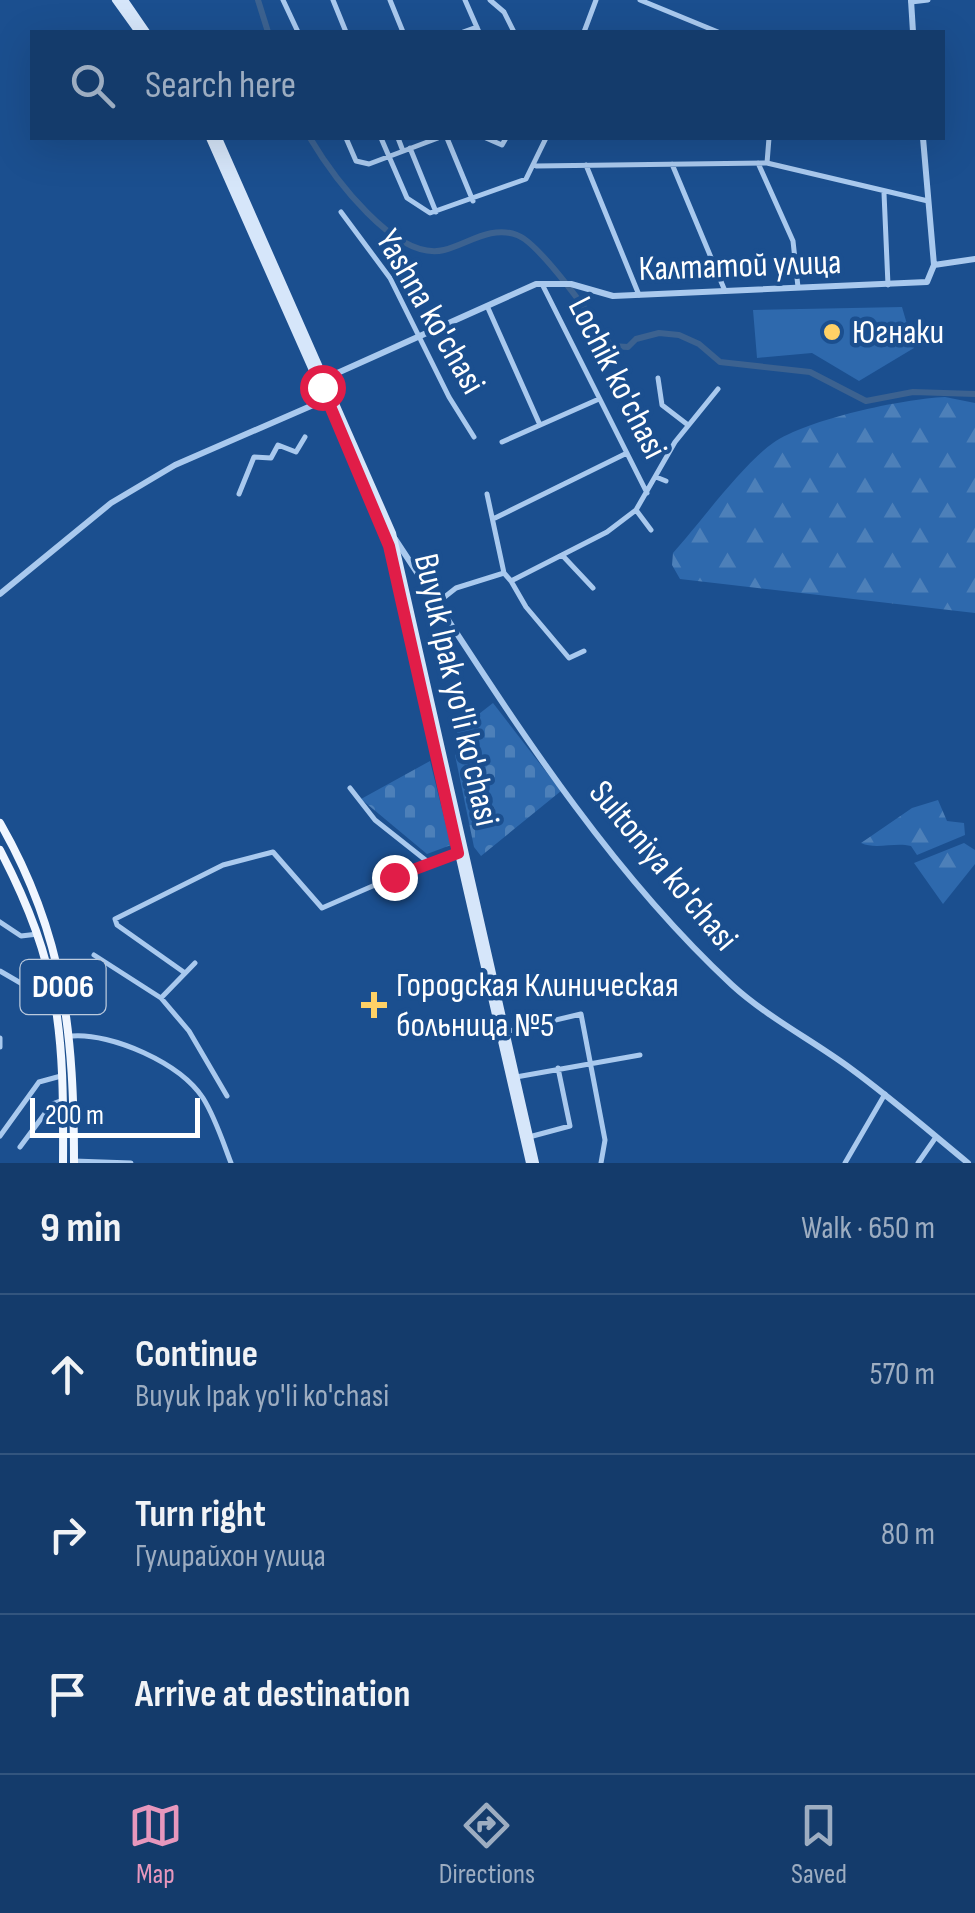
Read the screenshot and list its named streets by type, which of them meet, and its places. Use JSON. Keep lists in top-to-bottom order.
{
  "streets": {
    "main road": ["Buyuk Ipak yo'li ko'chasi", "D006"],
    "street": [
      "Калтатой улица",
      "Yashna ko'chasi",
      "Lochik ko'chasi",
      "Sultoniya ko'chasi"
    ]
  },
  "crossings": [
    ["Калтатой улица", "Yashna ko'chasi"],
    ["Калтатой улица", "Lochik ko'chasi"],
    ["Калтатой улица", "Buyuk Ipak yo'li ko'chasi"],
    ["Buyuk Ipak yo'li ko'chasi", "Sultoniya ko'chasi"]
  ],
  "places": {
    "other": ["Югнаки"],
    "health": ["Городская Клиническая больница №5"]
  },
  "scale_bar": "200 m",
  "page": {
    "search": "Search here",
    "scale": "200 m",
    "heading": ["9 min", "Walk · 650 m"],
    "list": [
      ["Continue", "Buyuk Ipak yo'li ko'chasi", "570 m"],
      ["Turn right", "Гулирайхон улица", "80 m"],
      "Arrive at destination"
    ],
    "nav": ["Map", "Directions", "Saved"]
  }
}
